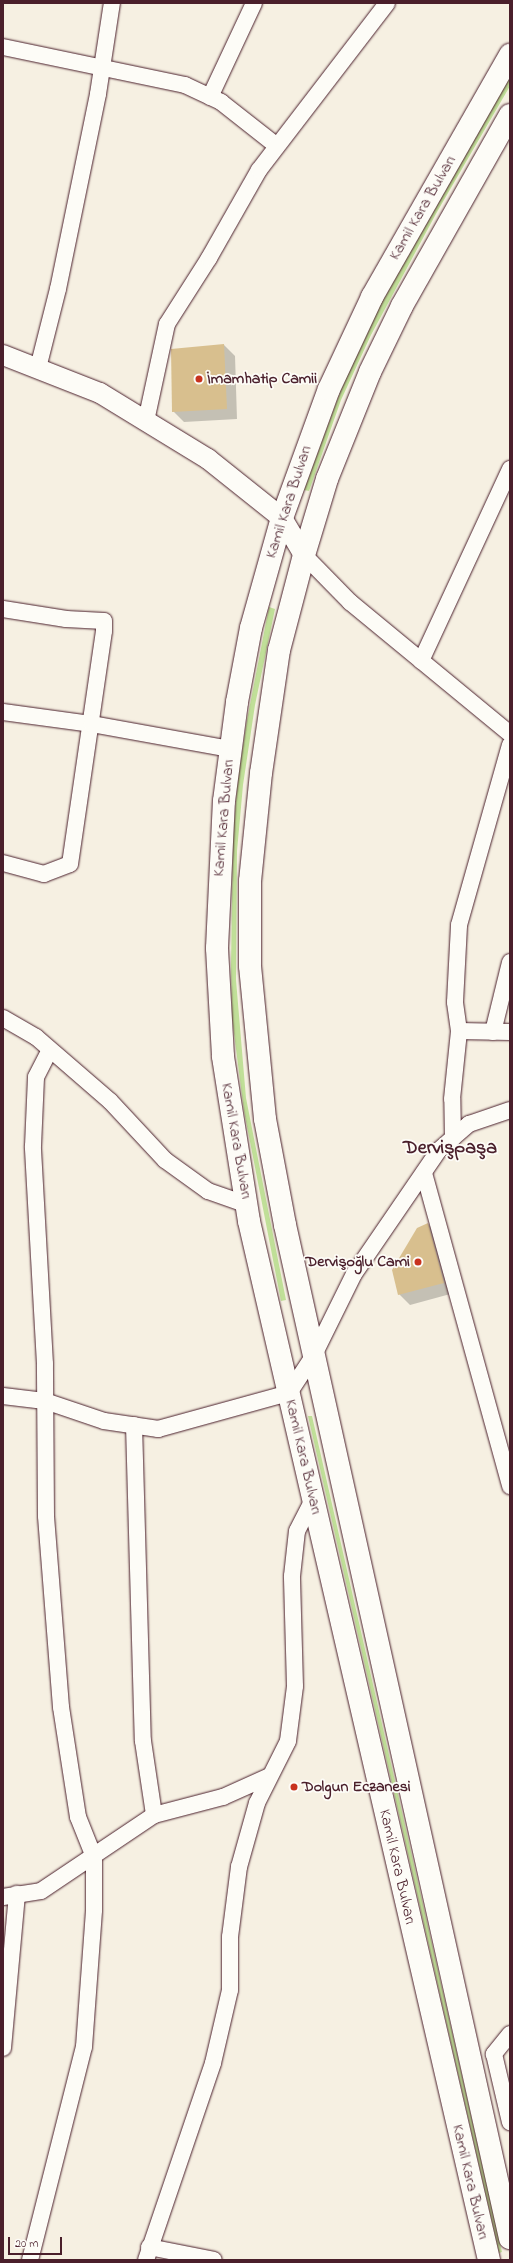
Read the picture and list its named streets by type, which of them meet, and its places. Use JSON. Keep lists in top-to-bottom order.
{
  "streets": {
    "main road": ["Kamil Kara Bulvarı"]
  },
  "districts": ["Dervişpaşa"],
  "places": ["İmamhatip Camii", "Dervişoğlu Cami", "Dolgun Eczanesi"],
  "scale_bar": "20 m"
}
